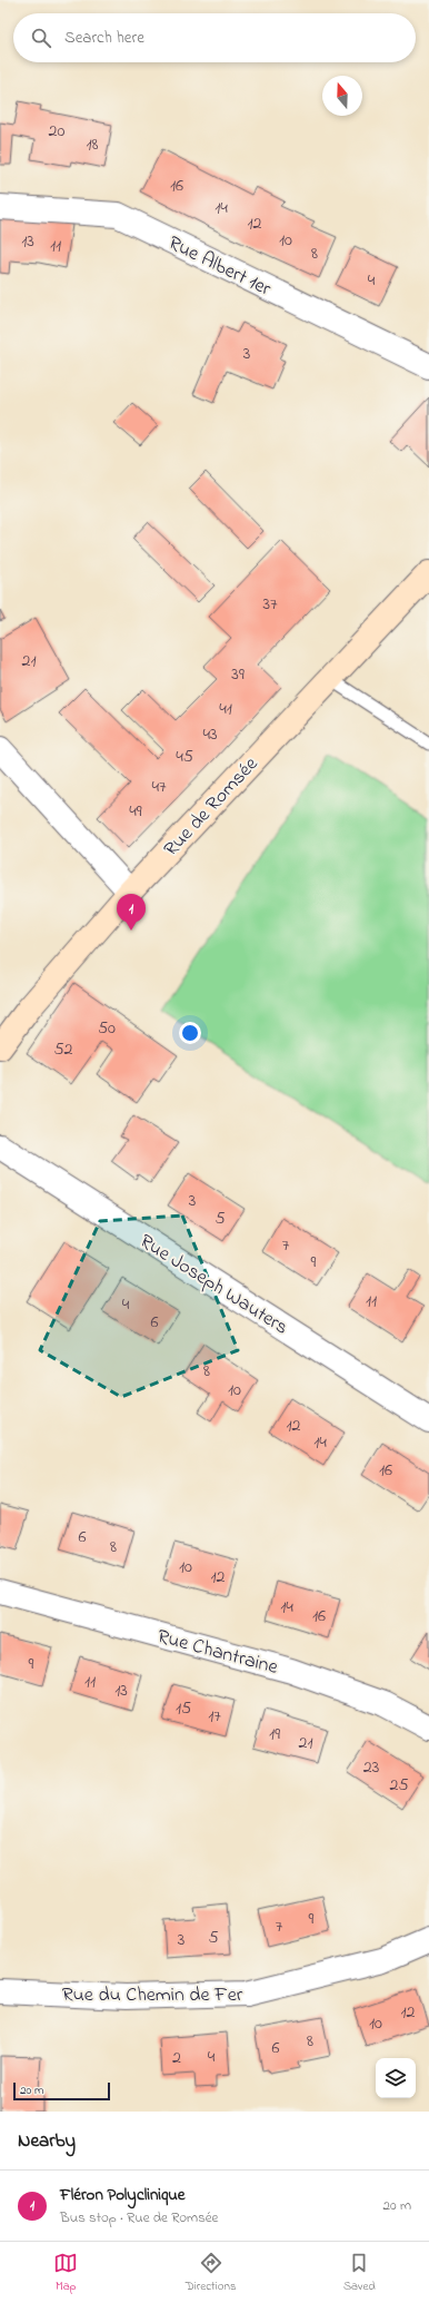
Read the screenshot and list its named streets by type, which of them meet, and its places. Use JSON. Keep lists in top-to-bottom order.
{
  "streets": {
    "main road": ["Rue de Romsée"],
    "street": [
      "Rue Albert 1er",
      "Rue Joseph Wauters",
      "Rue Chantraine",
      "Rue du Chemin de Fer"
    ]
  },
  "house_numbers": [
    "20",
    "18",
    "16",
    "14",
    "12",
    "10",
    "13",
    "11",
    "8",
    "4",
    "3",
    "37",
    "21",
    "39",
    "41",
    "43",
    "45",
    "47",
    "49",
    "50",
    "52",
    "3",
    "5",
    "7",
    "9",
    "11",
    "4",
    "6",
    "8",
    "10",
    "12",
    "14",
    "16",
    "6",
    "8",
    "10",
    "12",
    "14",
    "16",
    "9",
    "11",
    "13",
    "15",
    "17",
    "19",
    "21",
    "23",
    "25",
    "9",
    "7",
    "5",
    "3",
    "12",
    "10",
    "8",
    "6",
    "4",
    "2"
  ],
  "scale_bar": "20 m",
  "north": "top",
  "page": {
    "search": "Search here",
    "pins": "1",
    "scale": "20 m",
    "heading": "Nearby",
    "list": [
      {
        "mark": "1",
        "name": "Fléron Polyclinique",
        "note": "Bus stop · Rue de Romsée",
        "value": "20 m"
      }
    ],
    "nav": ["Map", "Directions", "Saved"]
  }
}
